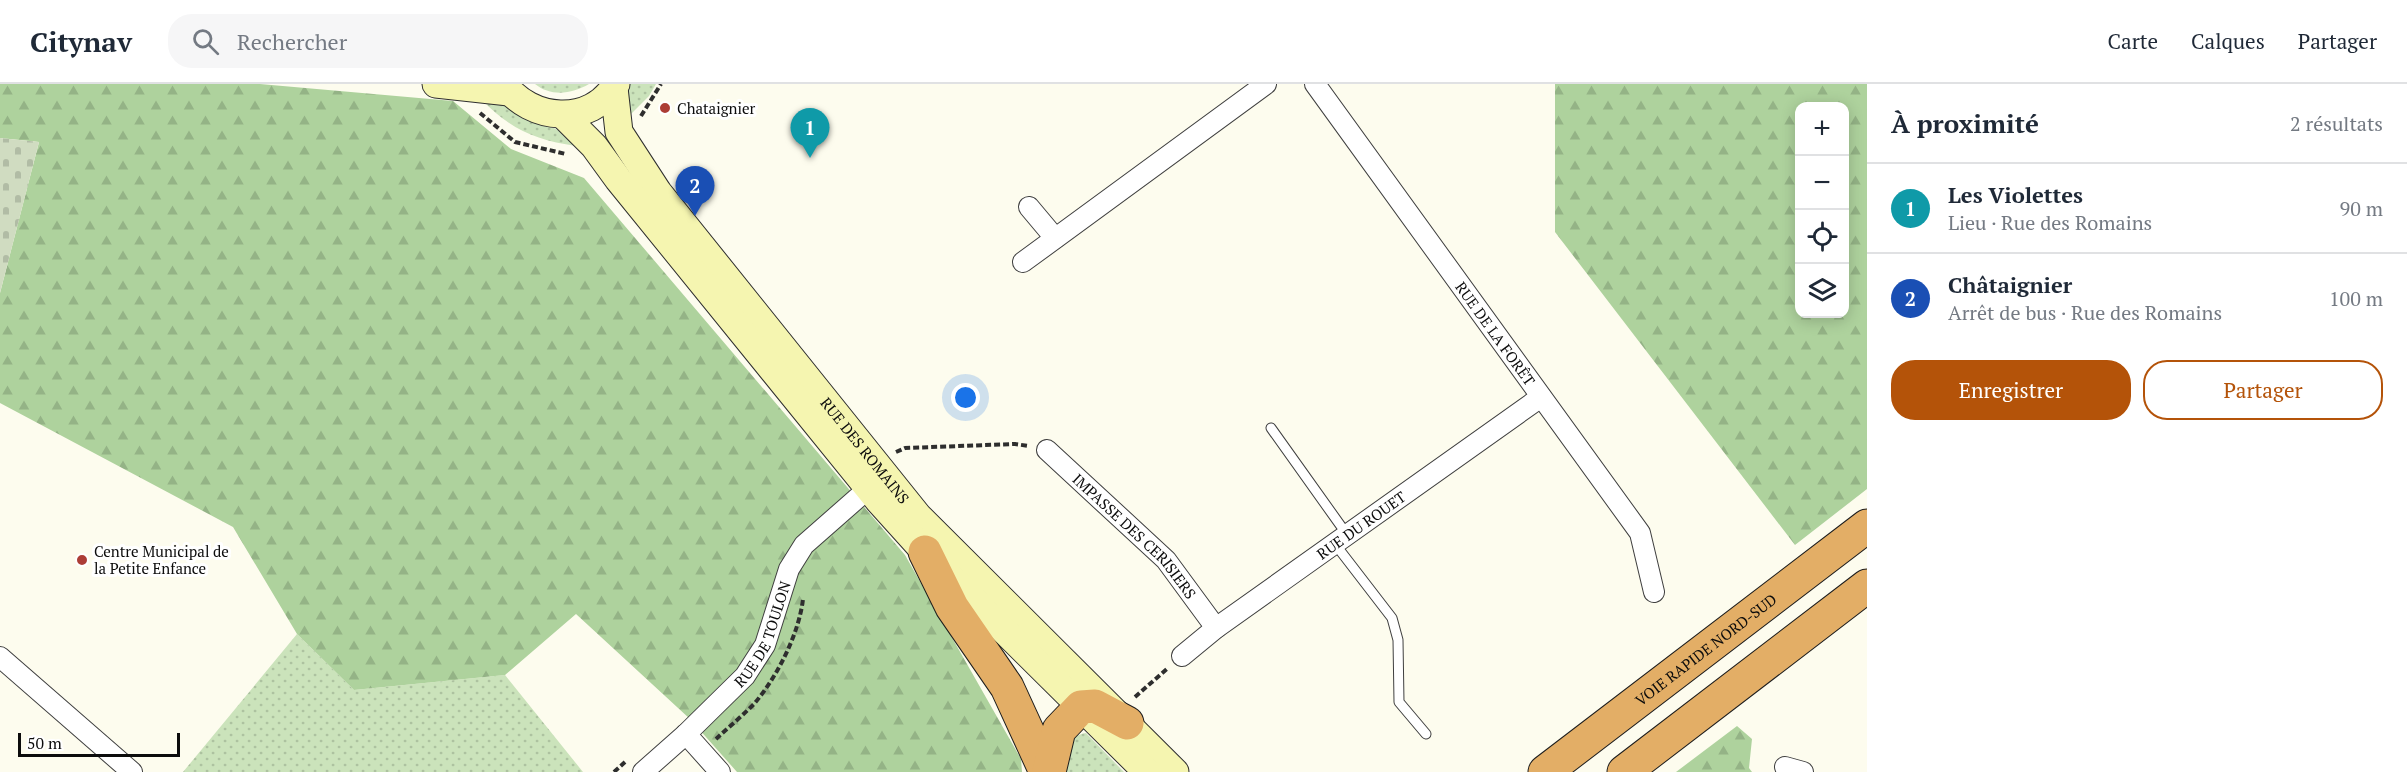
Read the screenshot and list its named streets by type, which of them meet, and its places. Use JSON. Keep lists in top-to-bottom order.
{
  "streets": {
    "highway": ["VOIE RAPIDE NORD-SUD"],
    "main road": ["RUE DES ROMAINS"],
    "street": [
      "RUE DE LA FORÊT",
      "RUE DU ROUET",
      "IMPASSE DES CERISIERS",
      "RUE DE TOULON"
    ]
  },
  "crossings": [
    ["RUE DE LA FORÊT", "RUE DU ROUET"],
    ["RUE DES ROMAINS", "RUE DE TOULON"],
    ["RUE DU ROUET", "IMPASSE DES CERISIERS"]
  ],
  "places": ["Chataignier", "Centre Municipal de la Petite Enfance"],
  "scale_bar": "50 m",
  "page": {
    "header": "Citynav",
    "search": "Rechercher",
    "nav": ["Carte", "Calques", "Partager"],
    "heading": ["À proximité", "2 résultats"],
    "map_buttons": ["+", "−"],
    "pins": ["1", "2"],
    "list": [
      {
        "mark": "1",
        "name": "Les Violettes",
        "note": "Lieu · Rue des Romains",
        "value": "90 m"
      },
      {
        "mark": "2",
        "name": "Châtaignier",
        "note": "Arrêt de bus · Rue des Romains",
        "value": "100 m"
      }
    ],
    "buttons": ["Enregistrer", "Partager"],
    "scale": "50 m"
  }
}
